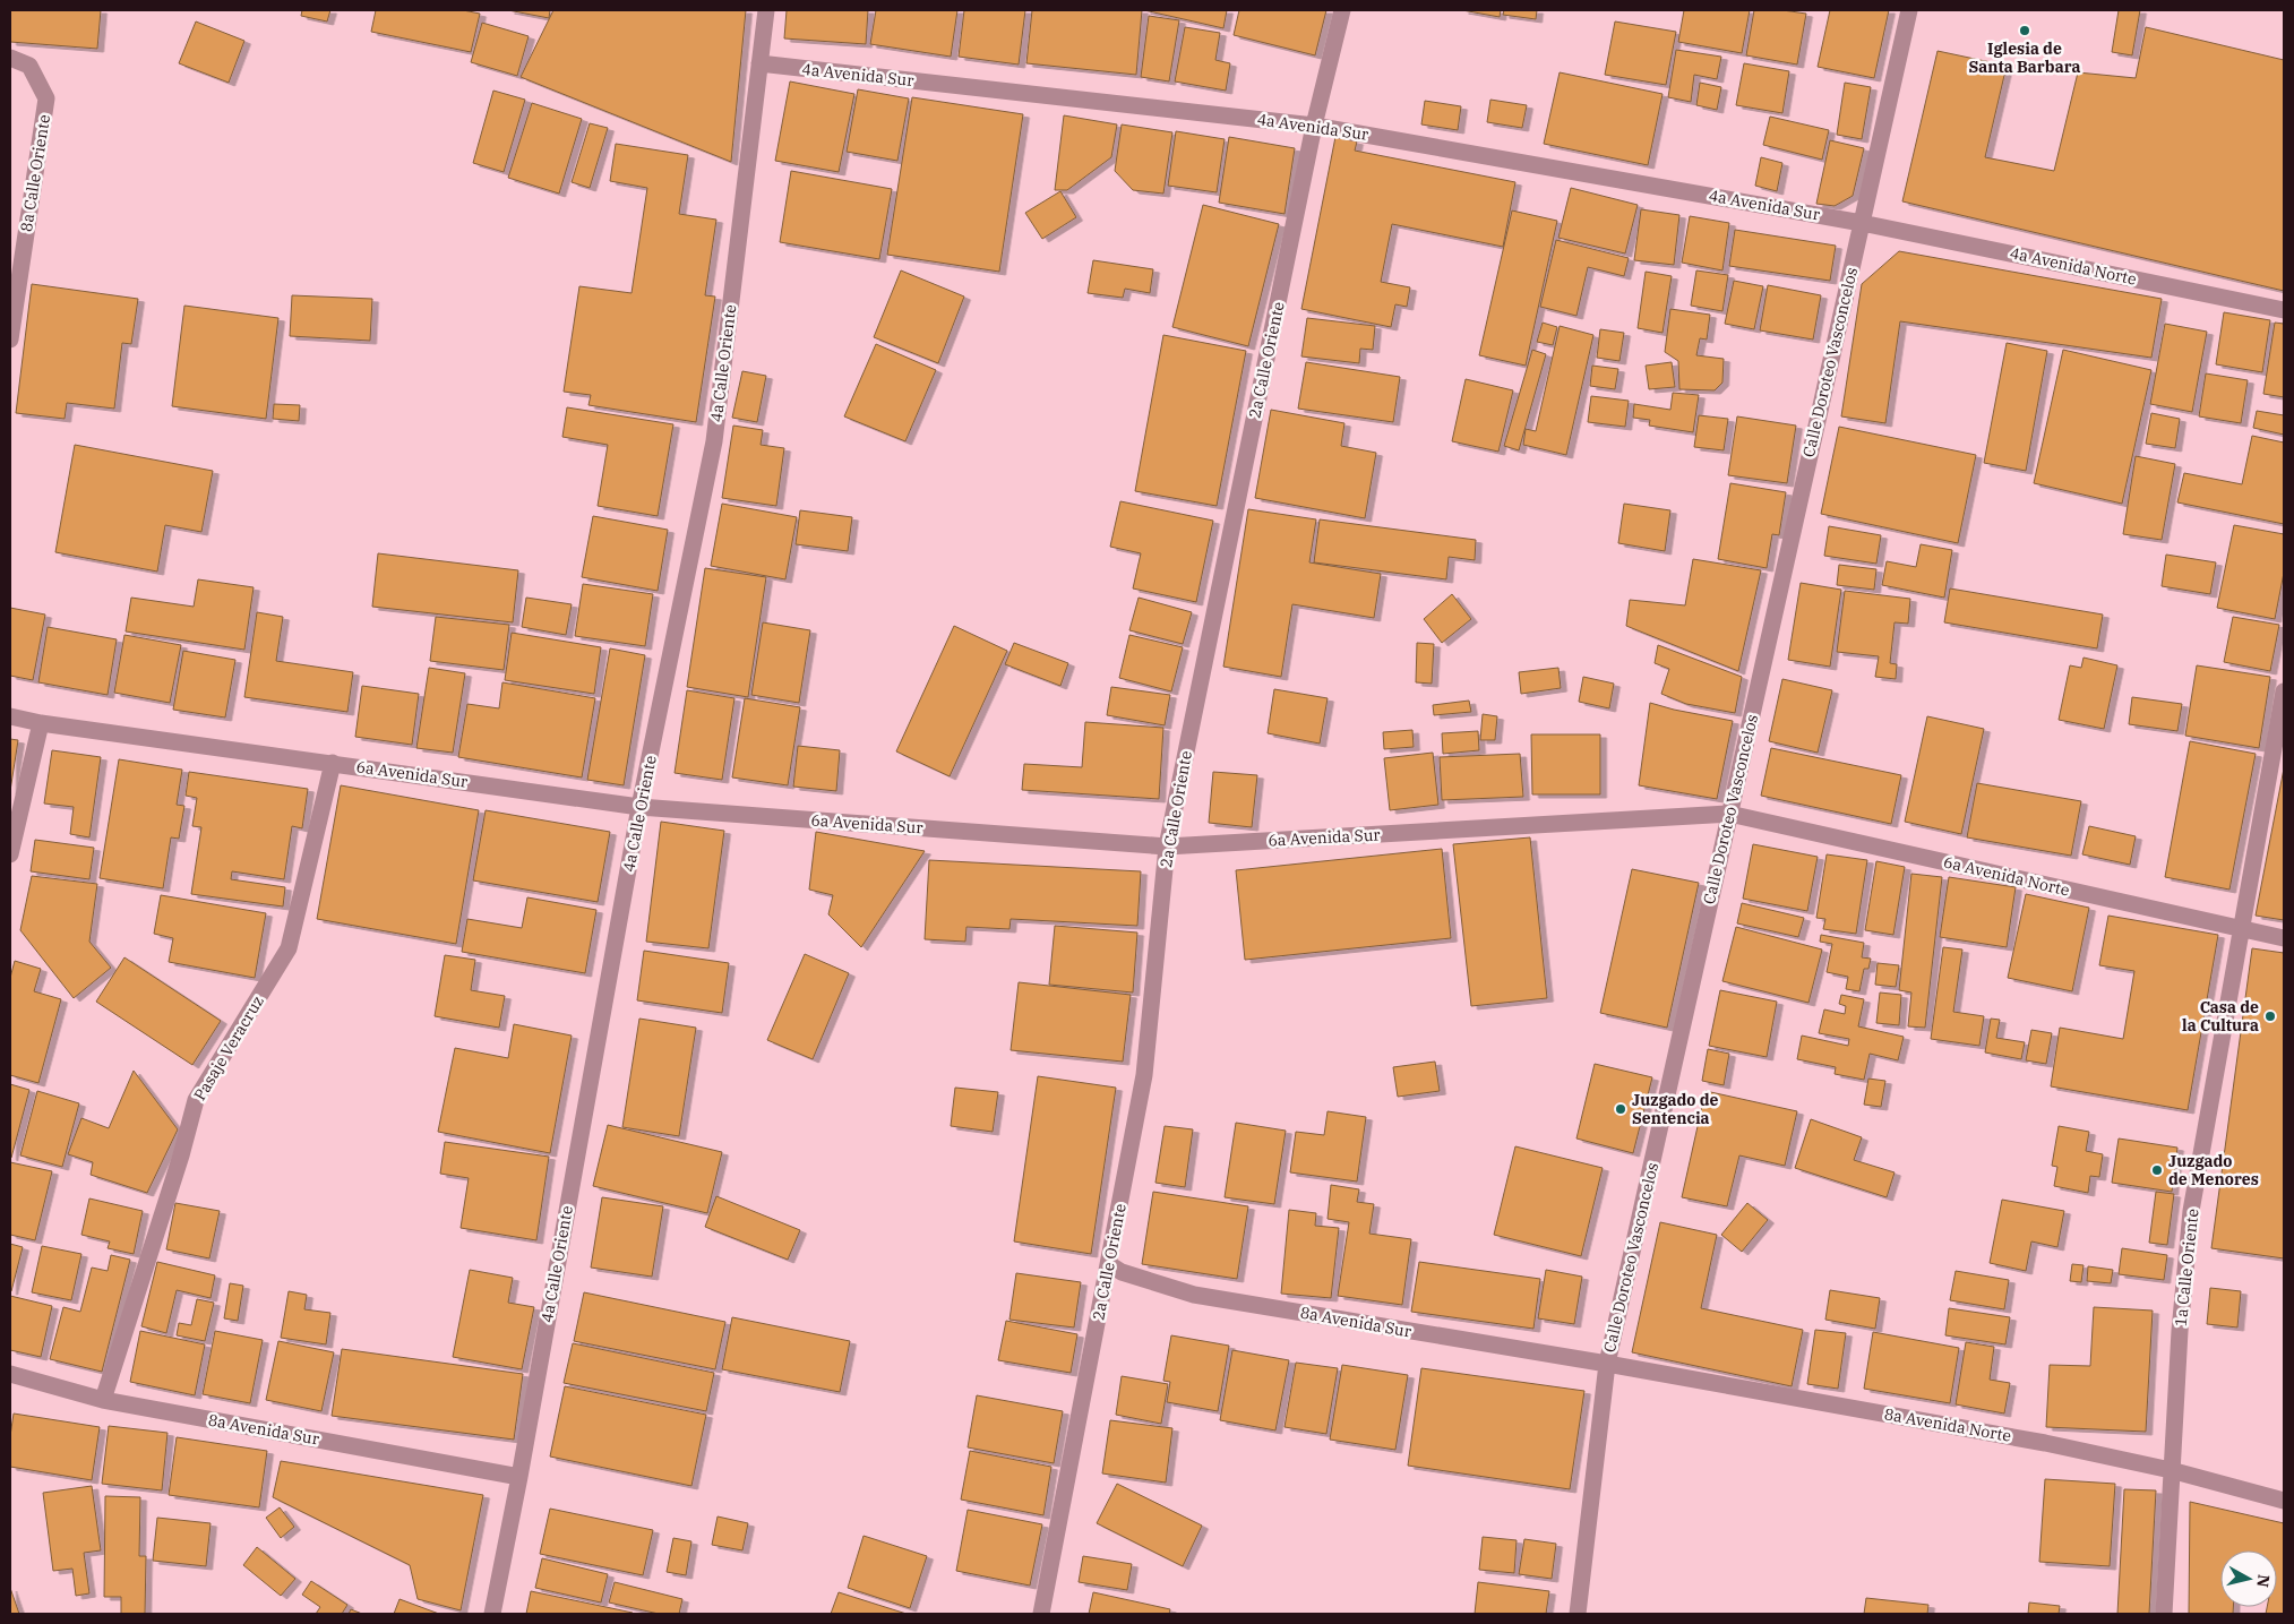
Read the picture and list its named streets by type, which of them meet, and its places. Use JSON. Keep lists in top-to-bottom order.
{
  "streets": {
    "street": [
      "4a Avenida Sur",
      "8a Calle Oriente",
      "4a Avenida Norte",
      "2a Calle Oriente",
      "Calle Doroteo Vasconcelos",
      "4a Calle Oriente",
      "6a Avenida Sur",
      "6a Avenida Norte",
      "Pasaje Veracruz",
      "1a Calle Oriente",
      "8a Avenida Sur",
      "8a Avenida Norte"
    ]
  },
  "crossings": [
    ["4a Avenida Sur", "4a Avenida Norte"],
    ["4a Avenida Sur", "2a Calle Oriente"],
    ["4a Avenida Sur", "Calle Doroteo Vasconcelos"],
    ["4a Avenida Sur", "4a Calle Oriente"],
    ["4a Avenida Norte", "Calle Doroteo Vasconcelos"],
    ["2a Calle Oriente", "6a Avenida Sur"],
    ["2a Calle Oriente", "8a Avenida Sur"],
    ["Calle Doroteo Vasconcelos", "6a Avenida Sur"],
    ["Calle Doroteo Vasconcelos", "6a Avenida Norte"],
    ["Calle Doroteo Vasconcelos", "8a Avenida Sur"],
    ["Calle Doroteo Vasconcelos", "8a Avenida Norte"],
    ["4a Calle Oriente", "6a Avenida Sur"],
    ["4a Calle Oriente", "8a Avenida Sur"],
    ["6a Avenida Sur", "6a Avenida Norte"],
    ["6a Avenida Sur", "Pasaje Veracruz"],
    ["6a Avenida Norte", "1a Calle Oriente"],
    ["Pasaje Veracruz", "8a Avenida Sur"],
    ["1a Calle Oriente", "8a Avenida Norte"],
    ["8a Avenida Sur", "8a Avenida Norte"]
  ],
  "places": [
    "Iglesia de Santa Barbara",
    "Casa de la Cultura",
    "Juzgado de Sentencia",
    "Juzgado de Menores"
  ],
  "north": "right"
}
